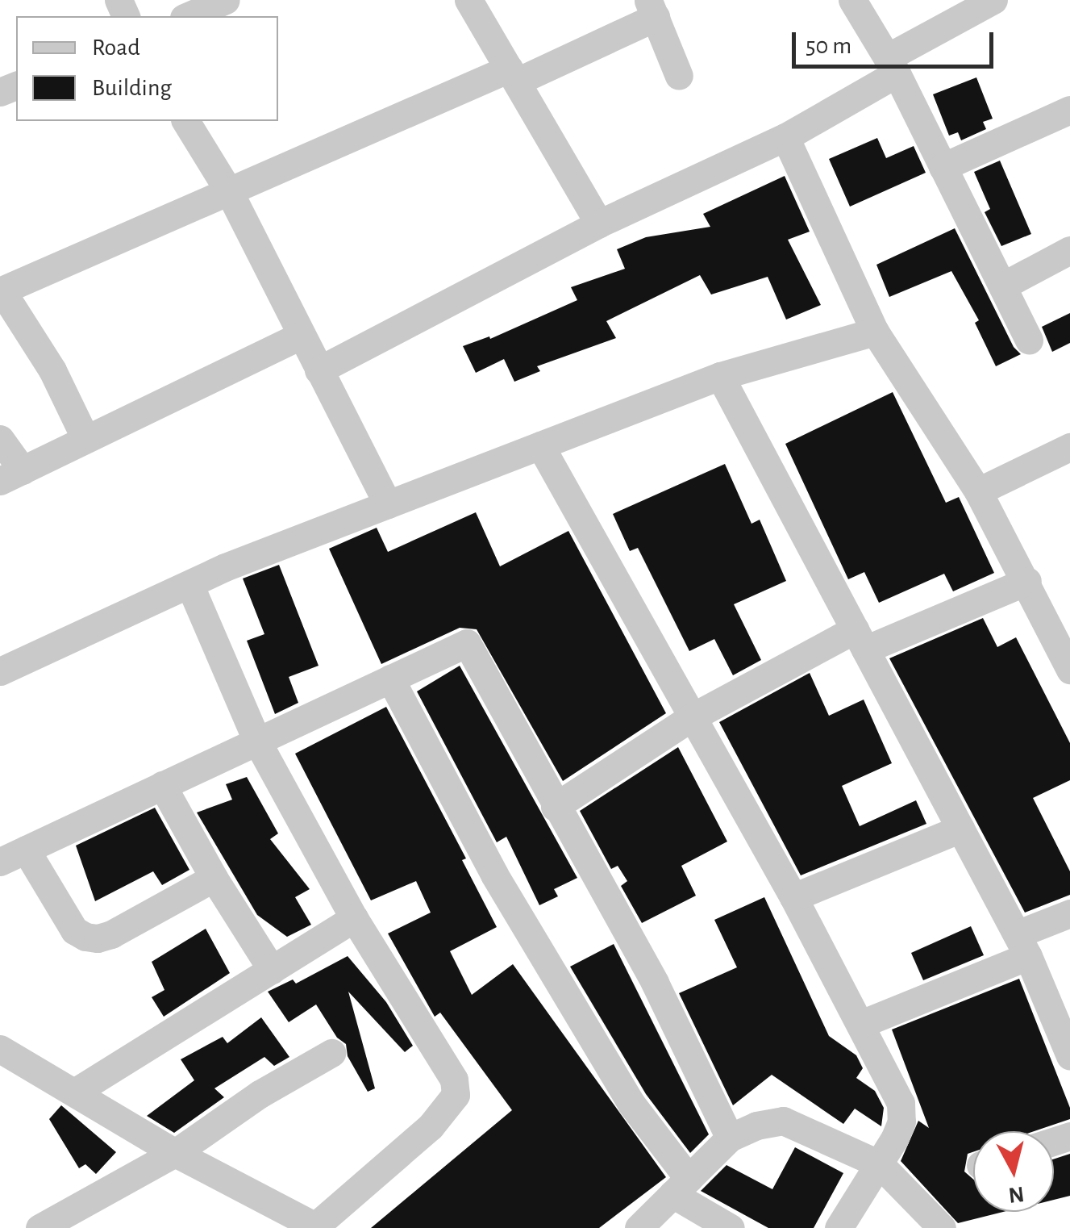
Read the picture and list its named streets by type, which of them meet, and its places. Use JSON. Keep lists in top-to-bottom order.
{
  "legend": ["Road", "Building"],
  "scale_bar": "50 m",
  "north": "bottom"
}
